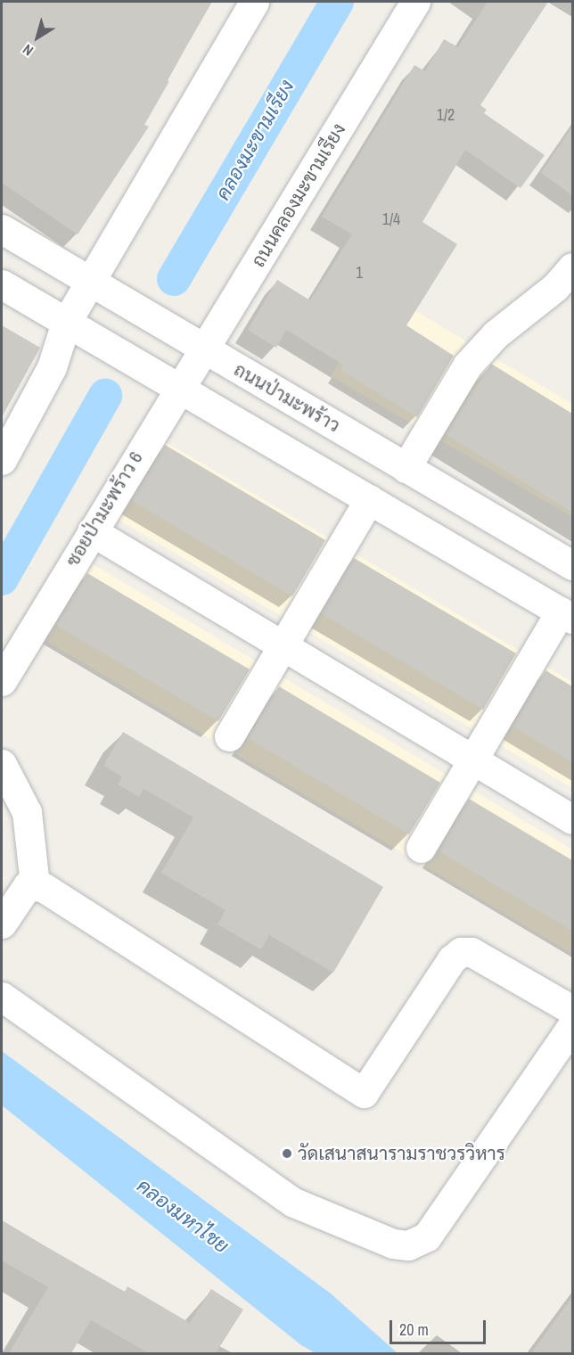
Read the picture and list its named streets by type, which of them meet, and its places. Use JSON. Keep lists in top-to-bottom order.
{
  "streets": {
    "street": ["ถนนคลองมะขามเรียง", "ถนนป่ามะพร้าว", "ซอยป่ามะพร้าว 6"]
  },
  "crossings": [
    ["ถนนคลองมะขามเรียง", "ถนนป่ามะพร้าว"],
    ["ถนนคลองมะขามเรียง", "ซอยป่ามะพร้าว 6"]
  ],
  "water": ["คลองมะขามเรียง", "คลองมหาไชย"],
  "places": ["วัดเสนาสนารามราชวรวิหาร"],
  "house_numbers": ["1/2", "1/4", "1"],
  "scale_bar": "20 m",
  "north": "bottom left"
}
